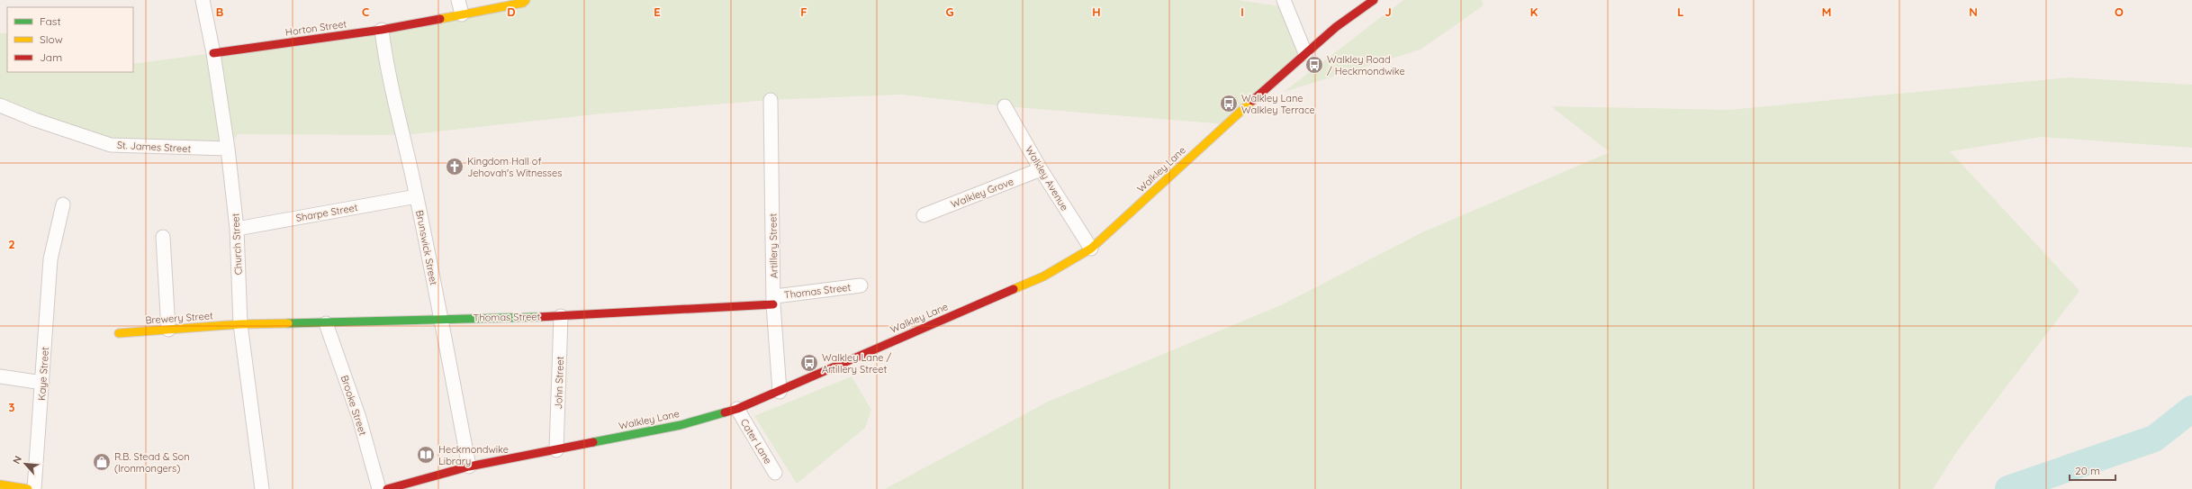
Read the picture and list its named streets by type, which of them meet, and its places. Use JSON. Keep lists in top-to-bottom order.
{
  "streets": {
    "main road": [
      "Horton Street",
      "Walkley Lane",
      "Thomas Street",
      "Brewery Street"
    ],
    "street": [
      "St. James Street",
      "Walkley Avenue",
      "Walkley Grove",
      "Sharpe Street",
      "Church Street",
      "Artillery Street",
      "Brunswick Street",
      "Kaye Street",
      "John Street",
      "Brooke Street",
      "Cater Lane"
    ]
  },
  "crossings": [
    ["Horton Street", "Church Street"],
    ["Horton Street", "Brunswick Street"],
    ["St. James Street", "Church Street"],
    ["Walkley Lane", "Walkley Avenue"],
    ["Walkley Lane", "Artillery Street"],
    ["Walkley Lane", "Brunswick Street"],
    ["Walkley Lane", "John Street"],
    ["Walkley Lane", "Cater Lane"],
    ["Walkley Avenue", "Walkley Grove"],
    ["Sharpe Street", "Church Street"],
    ["Sharpe Street", "Brunswick Street"],
    ["Church Street", "Thomas Street"],
    ["Church Street", "Brewery Street"],
    ["Artillery Street", "Thomas Street"],
    ["Brunswick Street", "Thomas Street"],
    ["Thomas Street", "Brewery Street"],
    ["Thomas Street", "John Street"],
    ["Thomas Street", "Brooke Street"]
  ],
  "places": {
    "bus stop": ["Walkley Road / Heckmondwike", "Walkley Lane Walkley Terrace", "Walkley Lane / Artillery Street"],
    "church": ["Kingdom Hall of Jehovah's Witnesses"],
    "library": ["Heckmondwike Library"],
    "shop": ["R.B. Stead & Son (Ironmongers)"]
  },
  "legend": ["Fast", "Slow", "Jam"],
  "scale_bar": "20 m",
  "north": "top left",
  "grid": {
    "columns": [
      "B",
      "C",
      "D",
      "E",
      "F",
      "G",
      "H",
      "I",
      "J",
      "K",
      "L",
      "M",
      "N",
      "O"
    ],
    "rows": ["2", "3"]
  }
}
